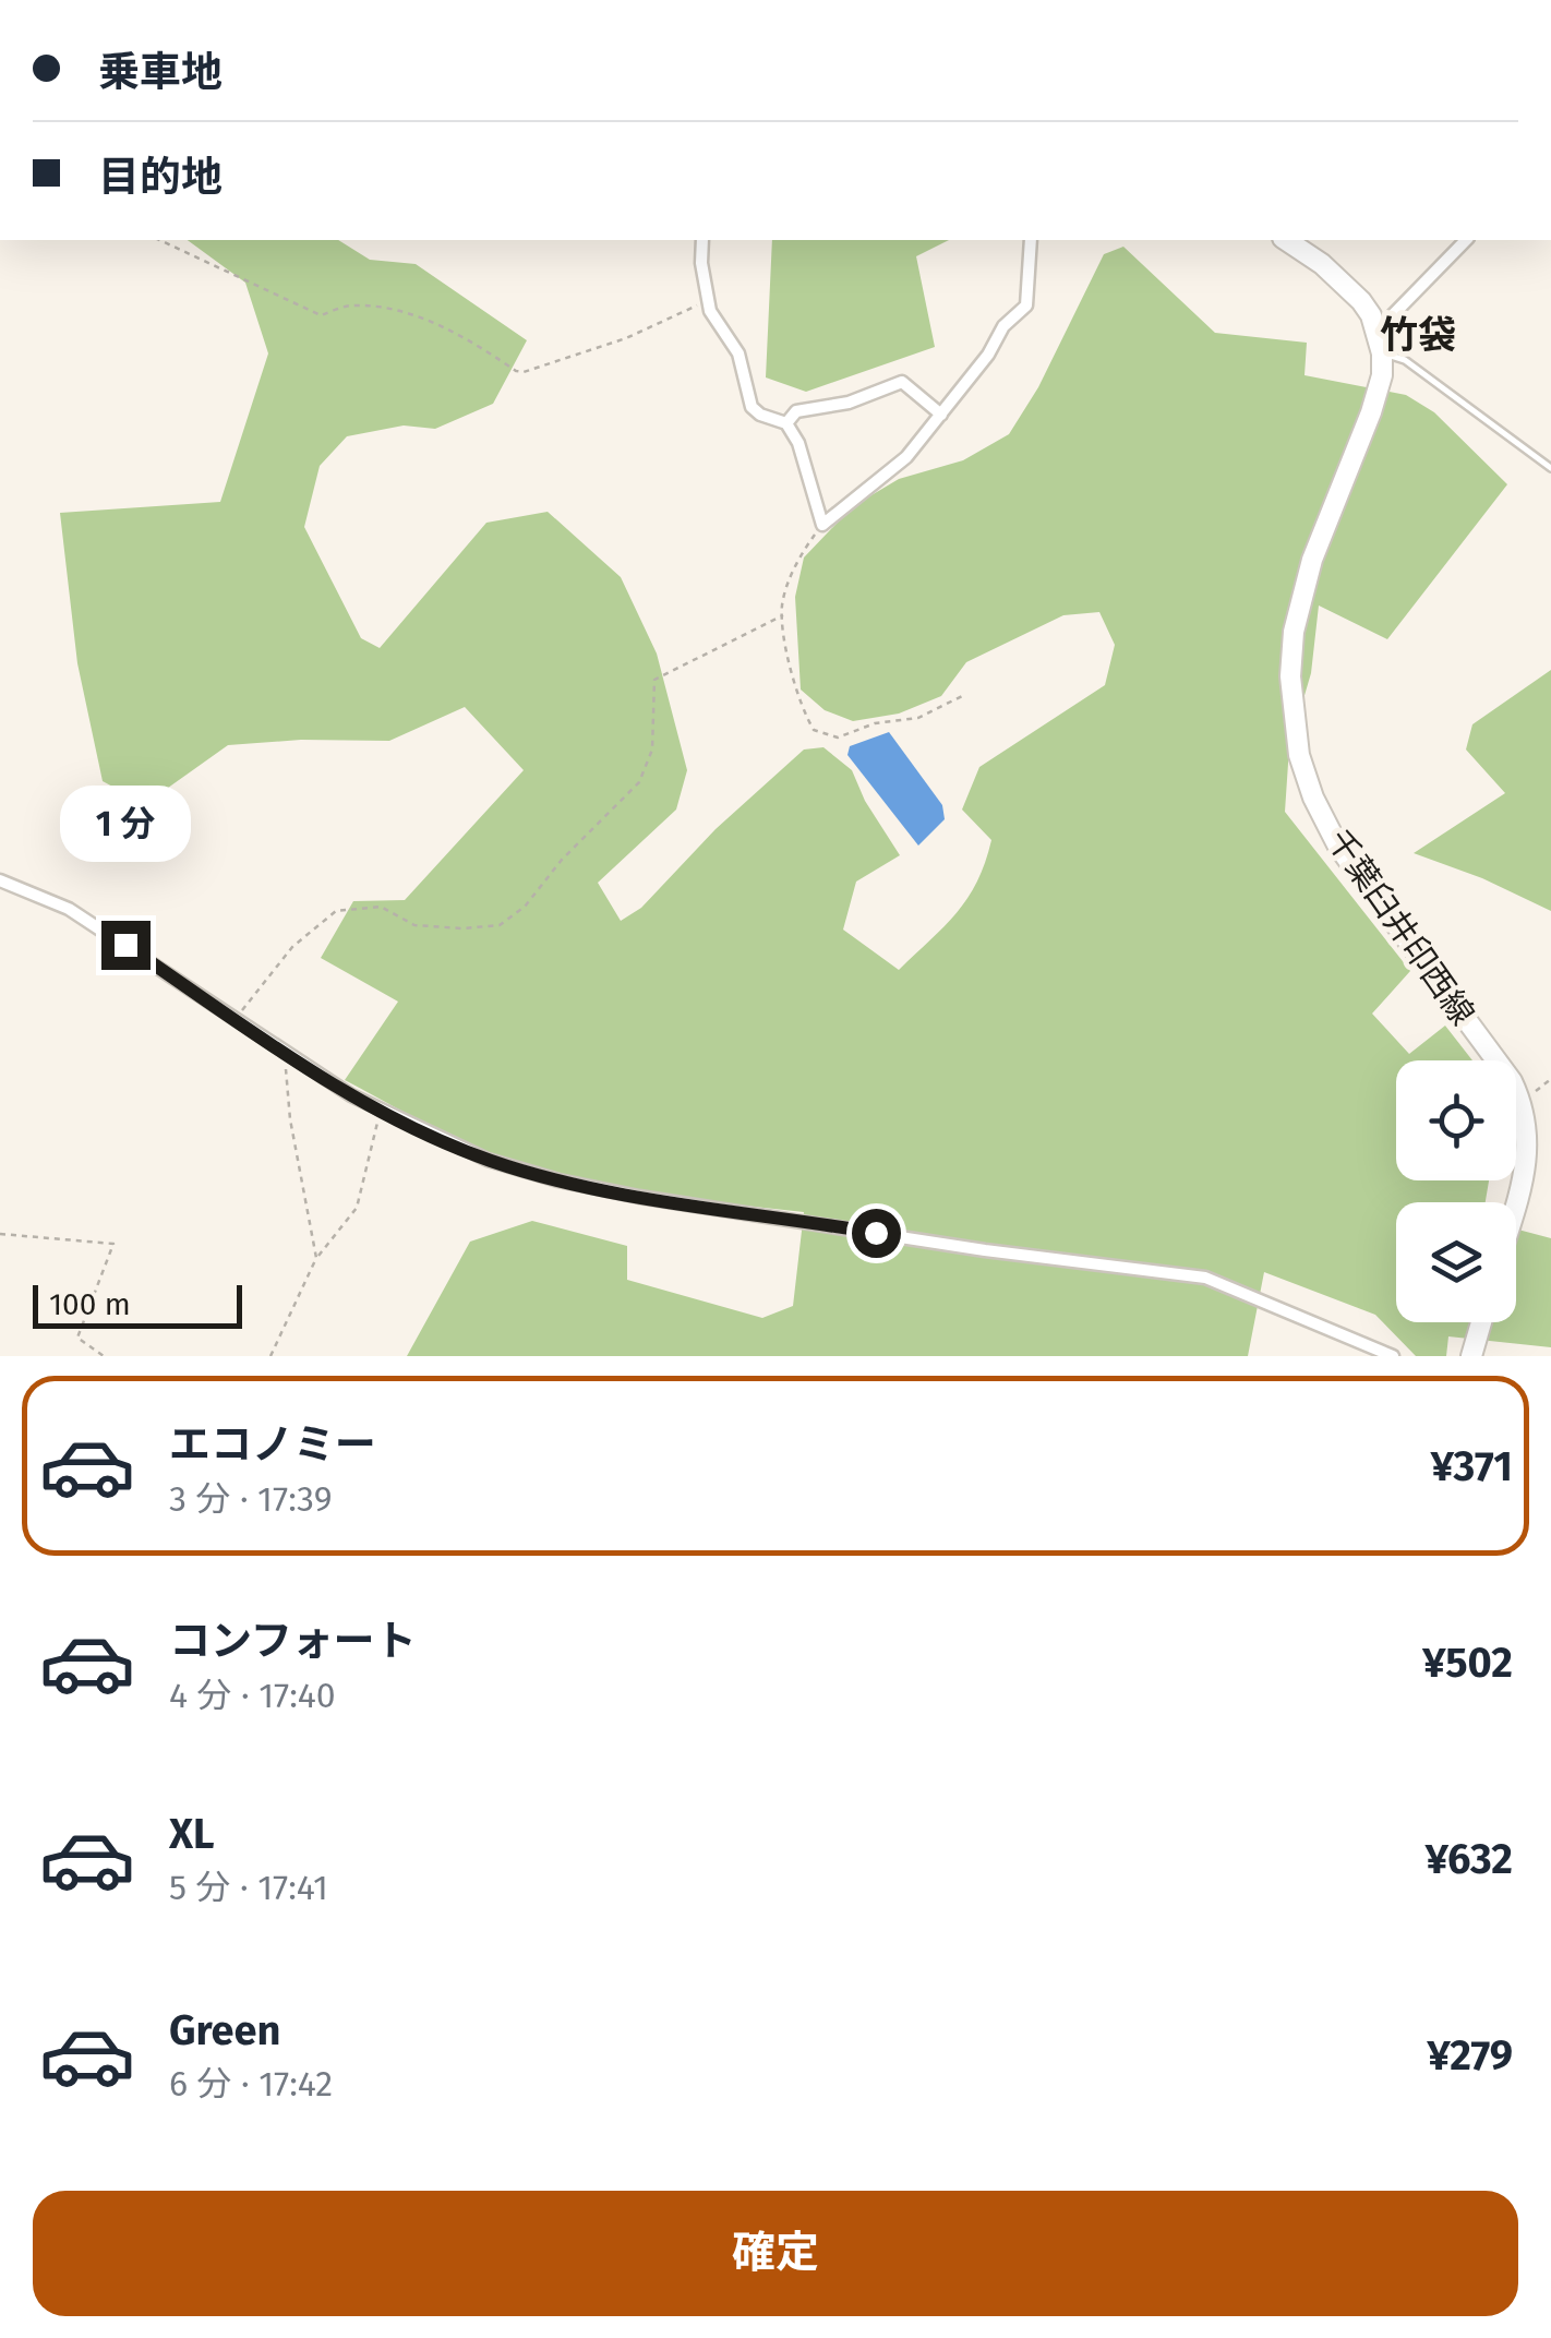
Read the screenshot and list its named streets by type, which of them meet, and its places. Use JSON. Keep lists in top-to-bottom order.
{
  "streets": {
    "main road": ["千葉臼井印西線"]
  },
  "districts": ["竹袋"],
  "scale_bar": "100 m",
  "page": {
    "banner": ["乗車地", "目的地"],
    "bubble": "1 分",
    "scale": "100 m",
    "list": [
      {
        "name": "エコノミー",
        "note": "3 分 · 17:39",
        "value": "¥371"
      },
      {
        "name": "コンフォート",
        "note": "4 分 · 17:40",
        "value": "¥502"
      },
      {
        "name": "XL",
        "note": "5 分 · 17:41",
        "value": "¥632"
      },
      {
        "name": "Green",
        "note": "6 分 · 17:42",
        "value": "¥279"
      }
    ],
    "buttons": "確定"
  }
}
